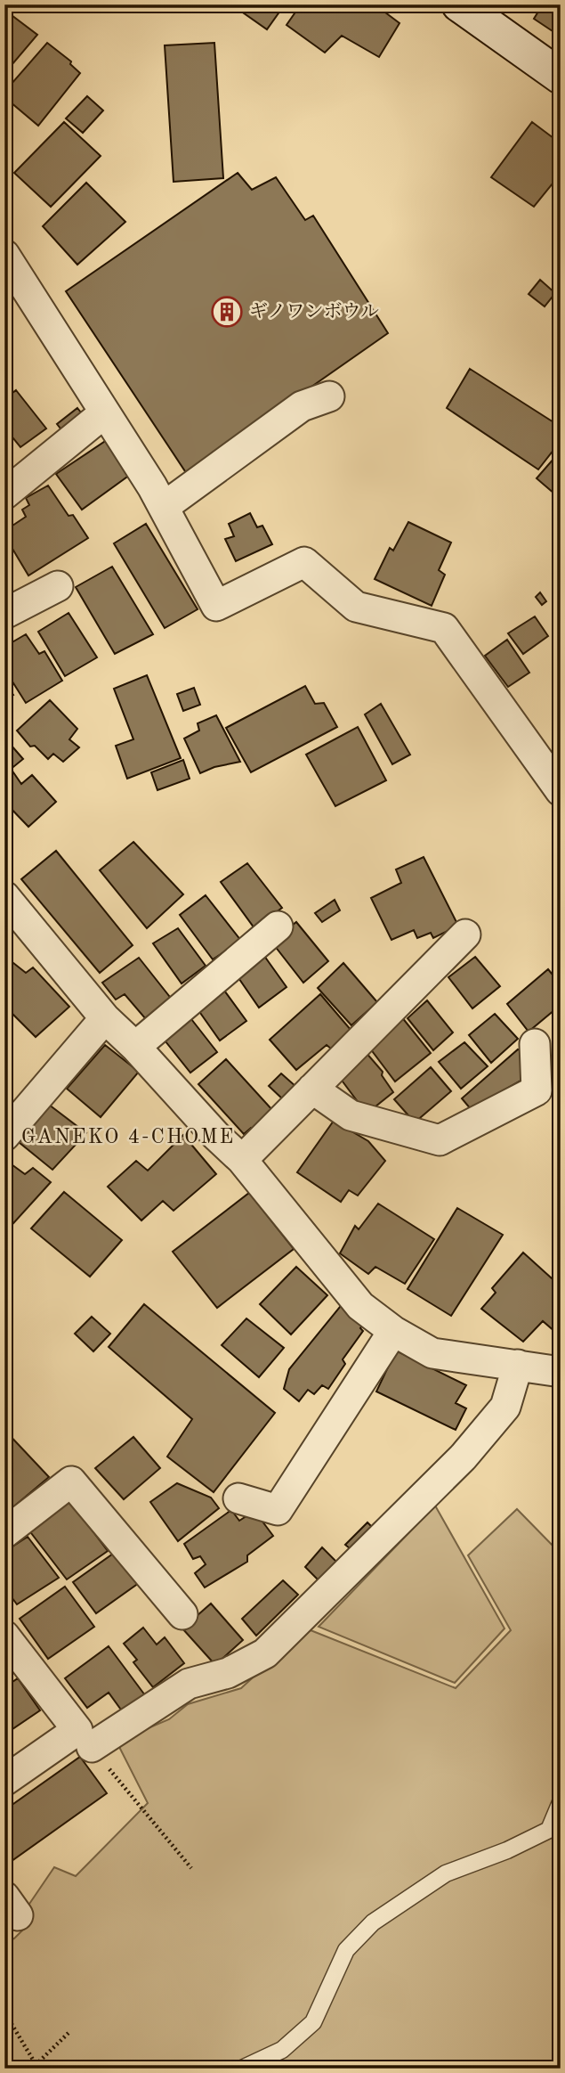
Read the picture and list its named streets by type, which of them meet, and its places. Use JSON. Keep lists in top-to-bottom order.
{
  "districts": ["GANEKO 4-CHOME"],
  "places": {
    "building": ["ギノワンボウル"]
  }
}
